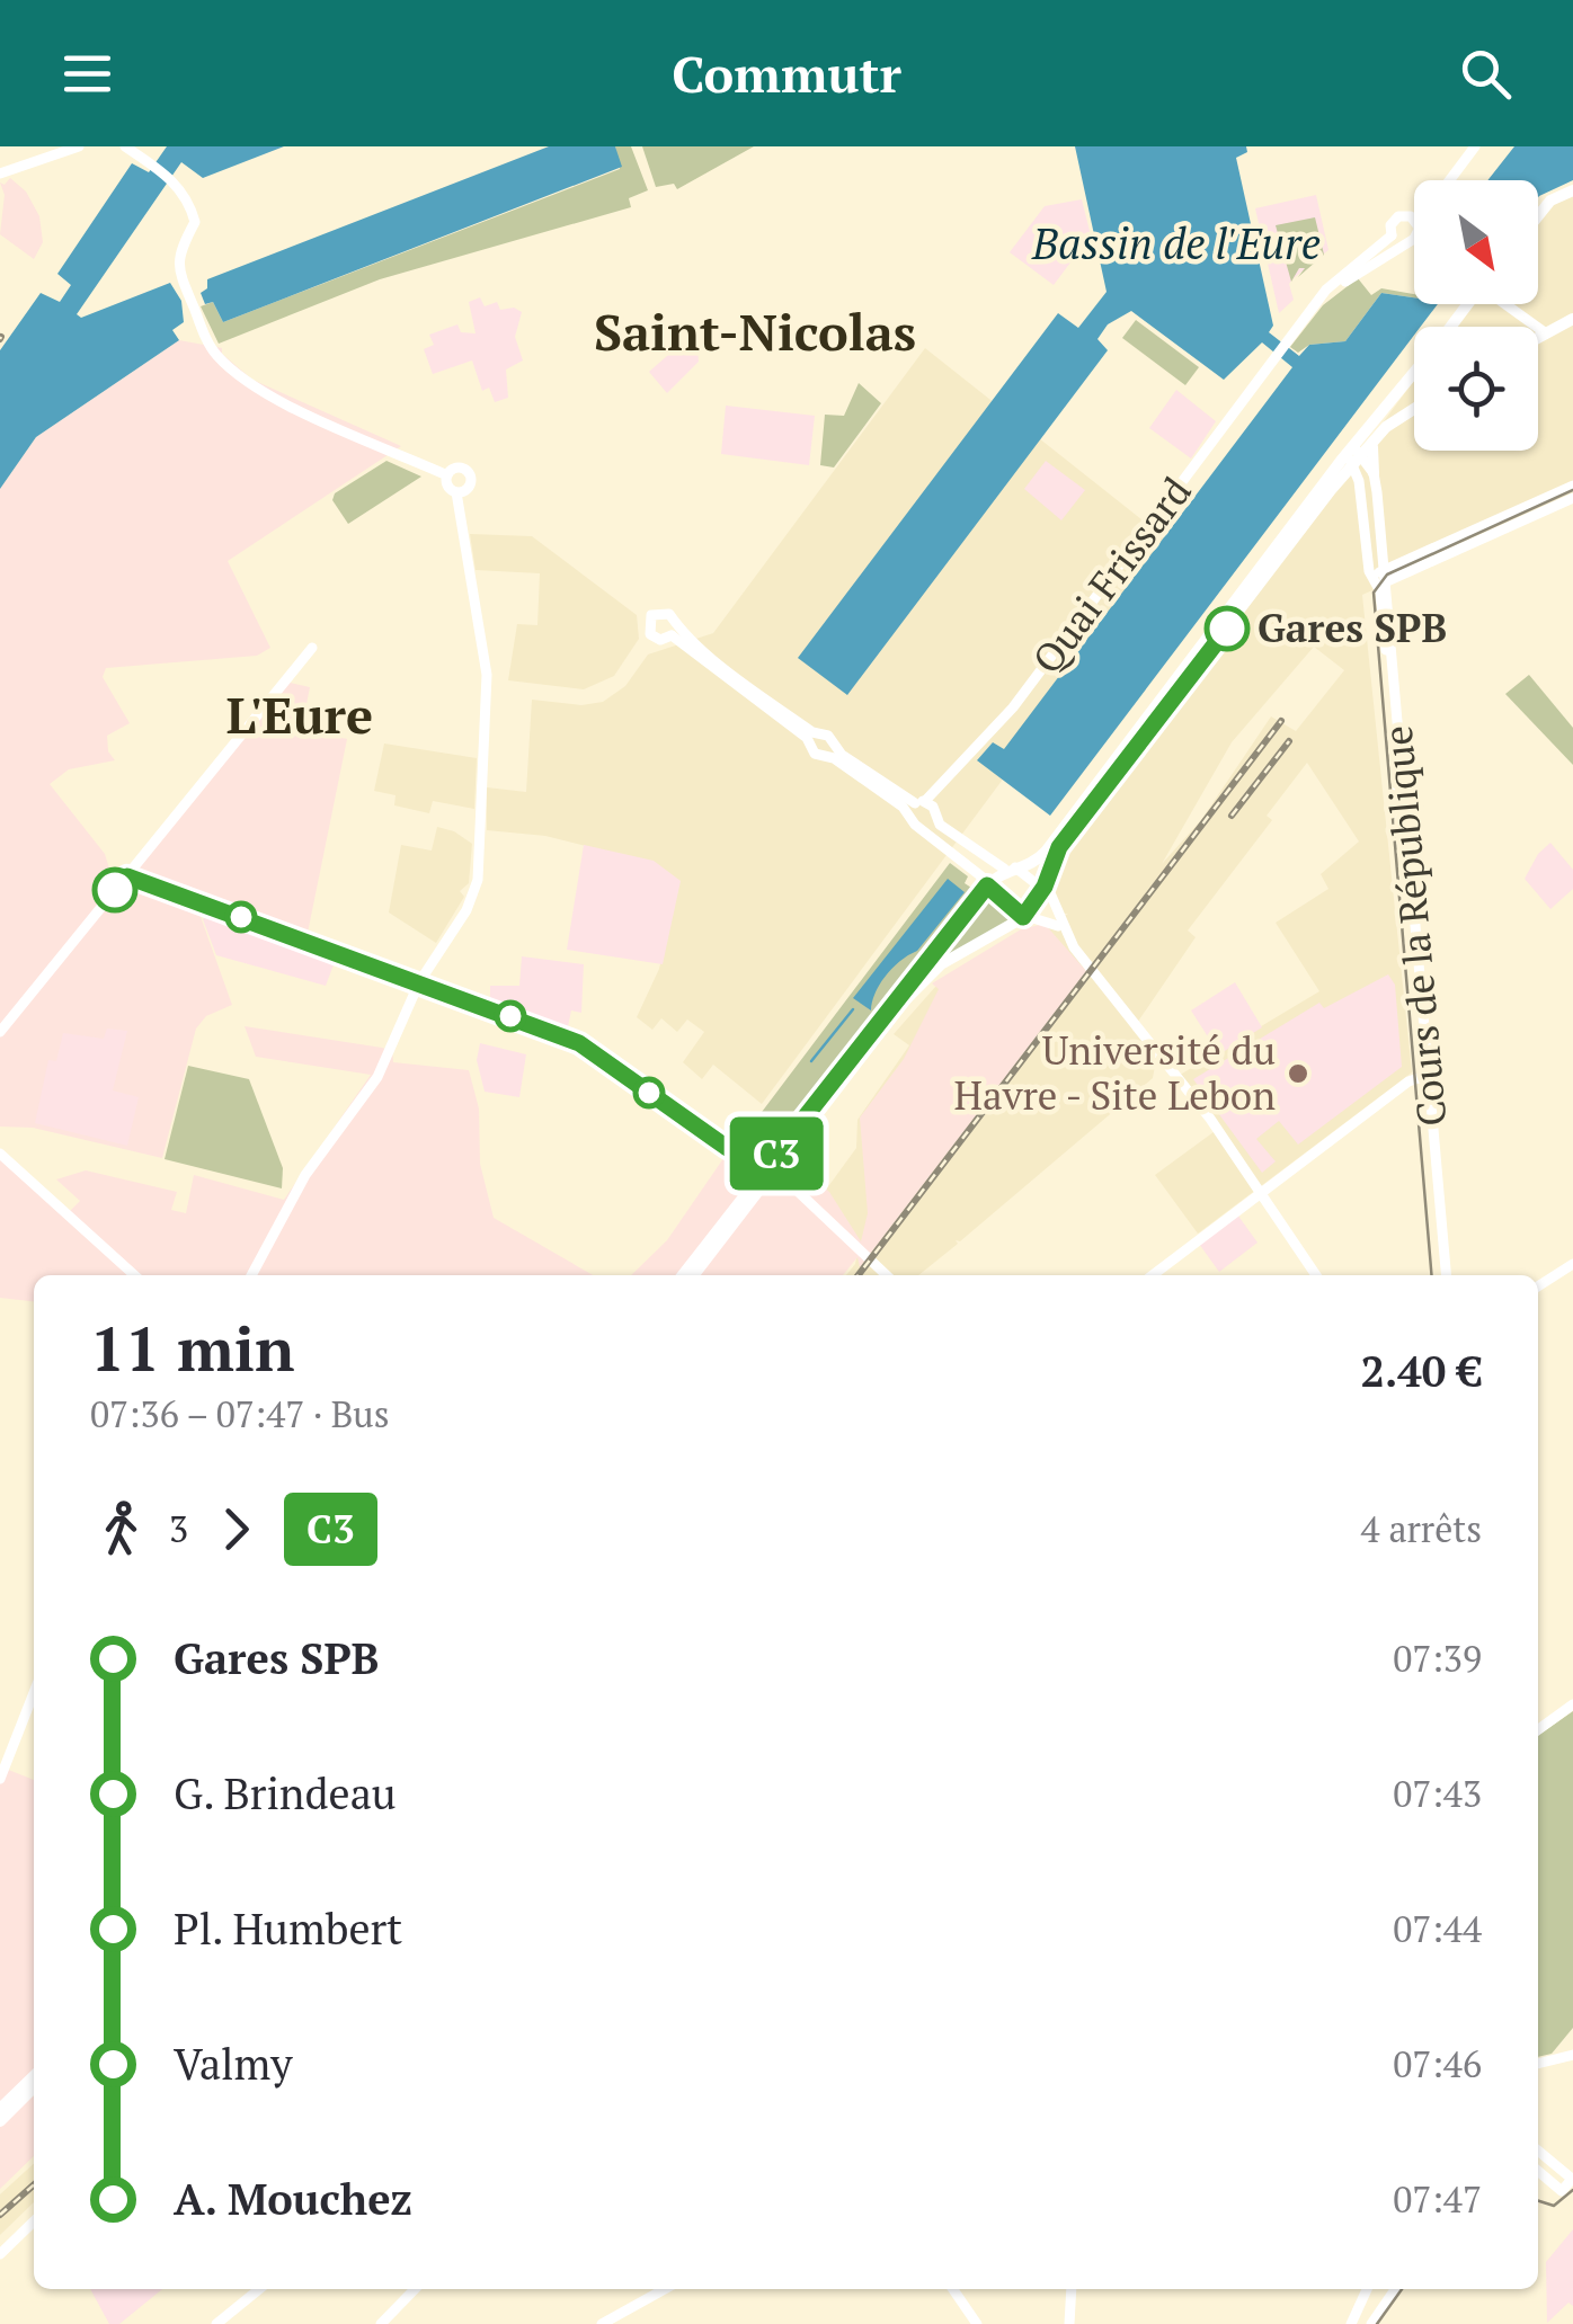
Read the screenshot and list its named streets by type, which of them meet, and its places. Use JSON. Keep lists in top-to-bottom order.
{
  "streets": {
    "street": ["Quai Frissard", "Cours de la République"]
  },
  "districts": ["Saint-Nicolas", "L'Eure"],
  "water": ["Bassin de l'Eure"],
  "places": ["Gares SPB", "Université du Havre - Site Lebon"],
  "lines": ["bus line C3"],
  "north": "bottom right",
  "page": {
    "header": "Commutr",
    "on_map": "C3",
    "heading": ["11 min", "07:36 – 07:47 · Bus", "2.40 €"],
    "legs": ["3", "C3", "4 arrêts"],
    "list": [
      {
        "name": "Gares SPB",
        "value": "07:39"
      },
      {
        "name": "G. Brindeau",
        "value": "07:43"
      },
      {
        "name": "Pl. Humbert",
        "value": "07:44"
      },
      {
        "name": "Valmy",
        "value": "07:46"
      },
      {
        "name": "A. Mouchez",
        "value": "07:47"
      }
    ]
  }
}
